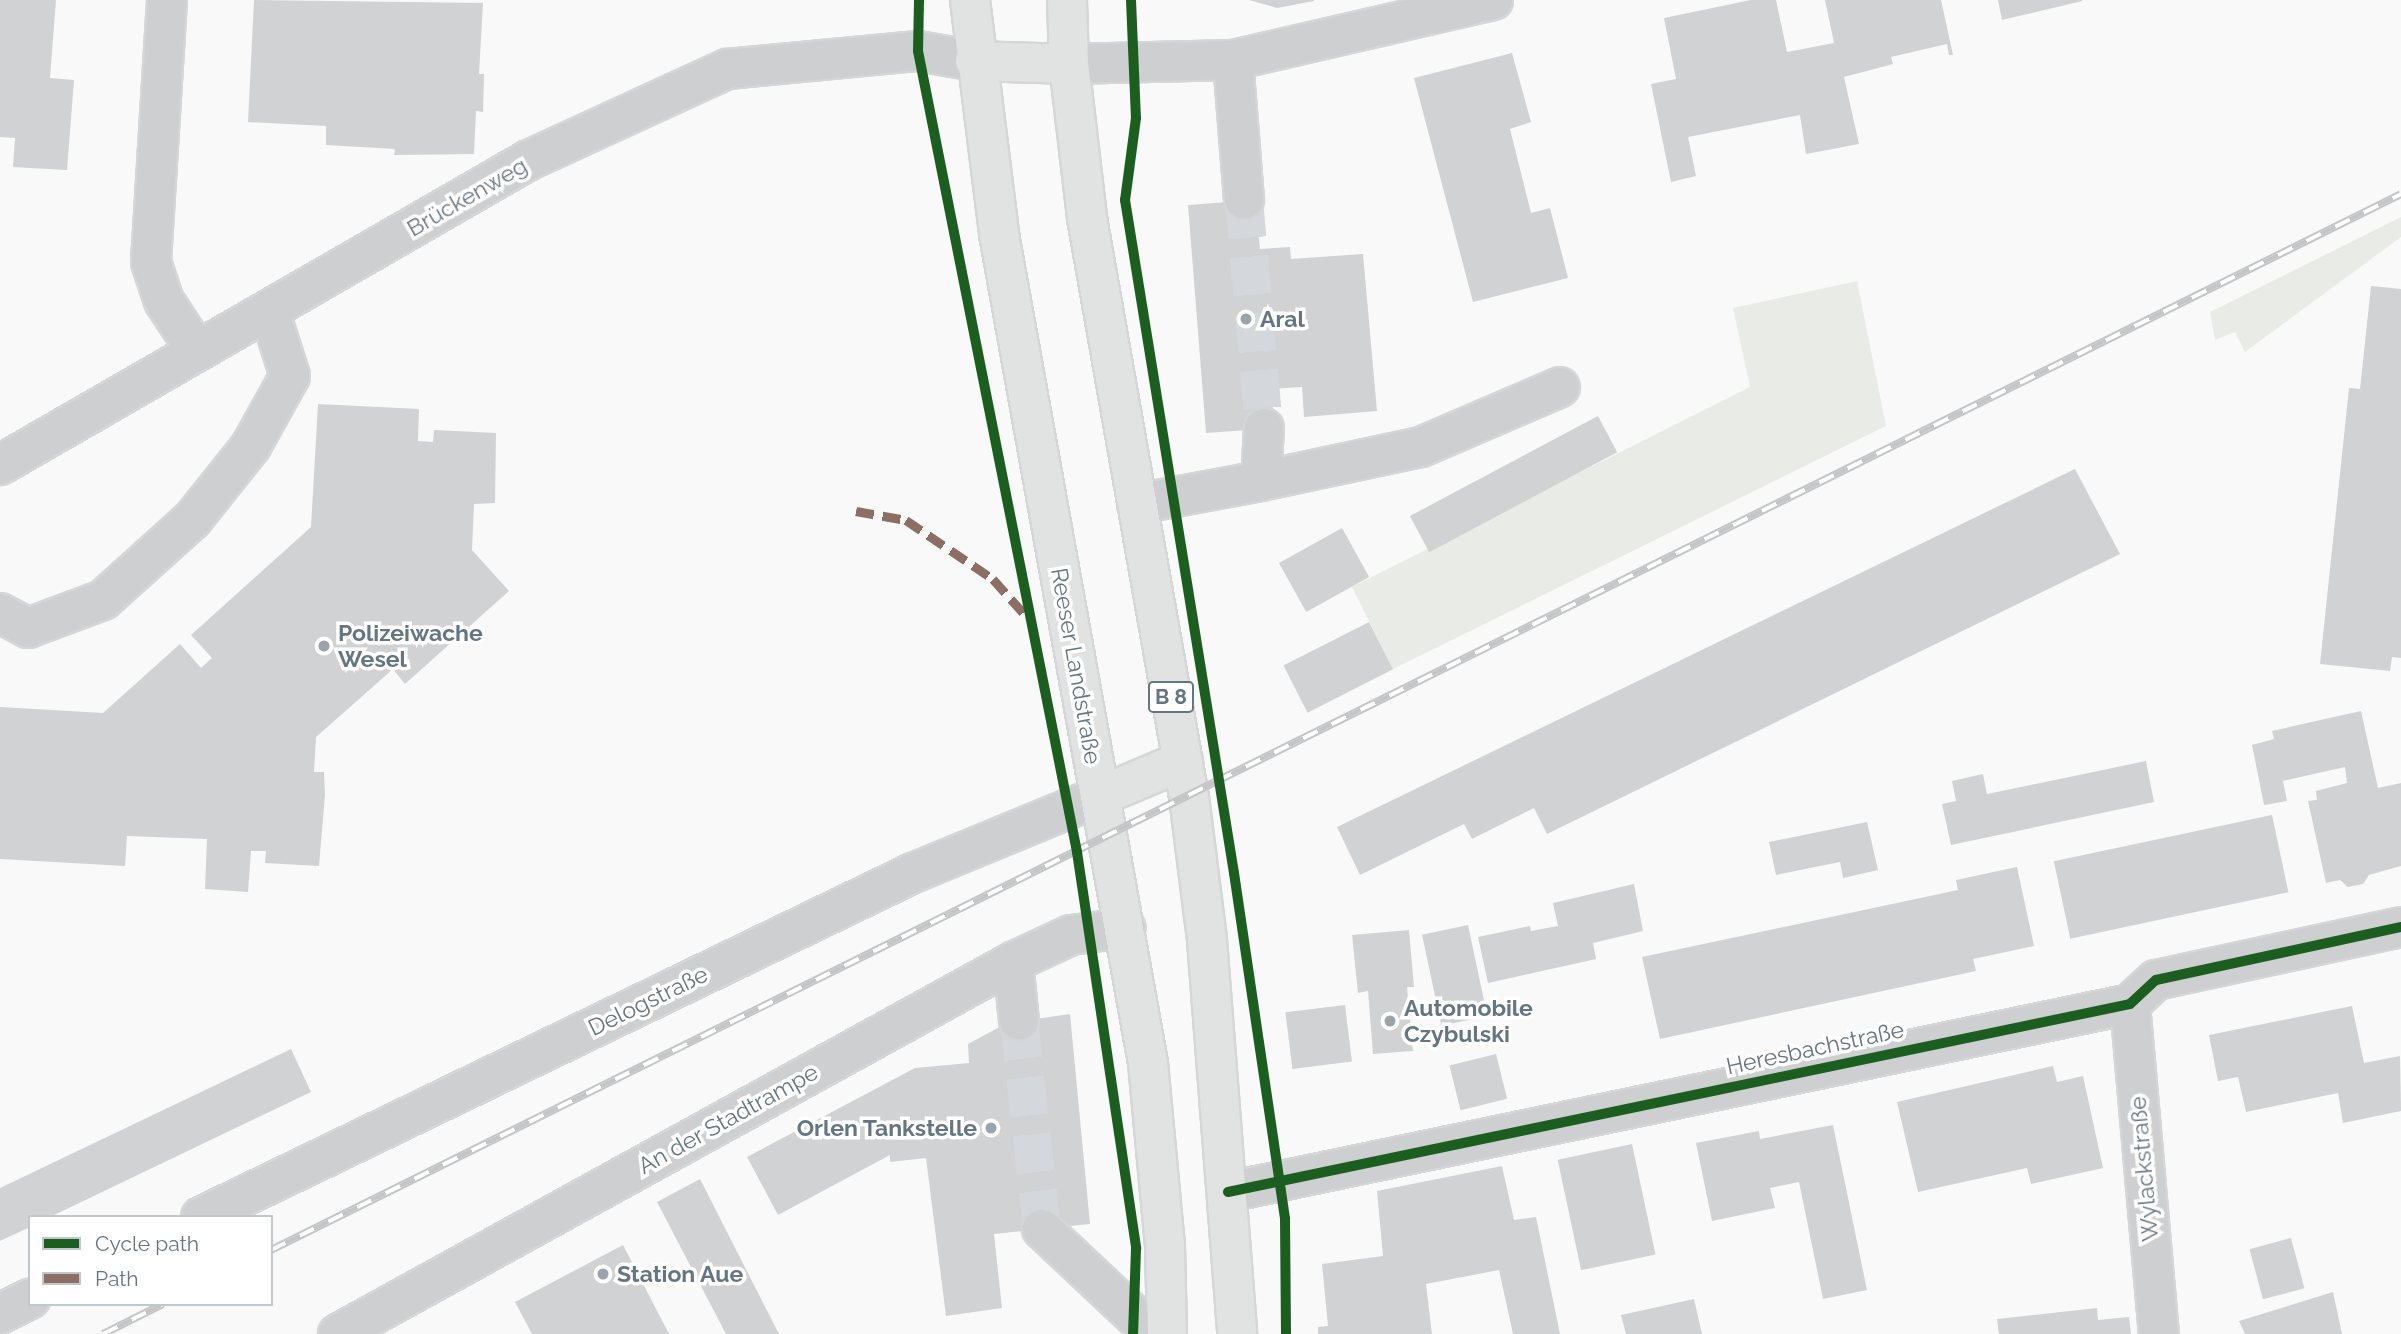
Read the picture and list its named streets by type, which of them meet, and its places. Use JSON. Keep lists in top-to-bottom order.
{
  "streets": {
    "main road": ["Reeser Landstraße", "B 8"],
    "street": [
      "Brückenweg",
      "Delogstraße",
      "Heresbachstraße",
      "An der Stadtrampe",
      "Wylackstraße"
    ]
  },
  "crossings": [
    ["Brückenweg", "Reeser Landstraße"],
    ["Reeser Landstraße", "Delogstraße"],
    ["Reeser Landstraße", "An der Stadtrampe"],
    ["B 8", "Heresbachstraße"],
    ["Heresbachstraße", "Wylackstraße"]
  ],
  "places": [
    "Aral",
    "Polizeiwache Wesel",
    "Automobile Czybulski",
    "Orlen Tankstelle",
    "Station Aue"
  ],
  "legend": ["Cycle path", "Path"]
}
